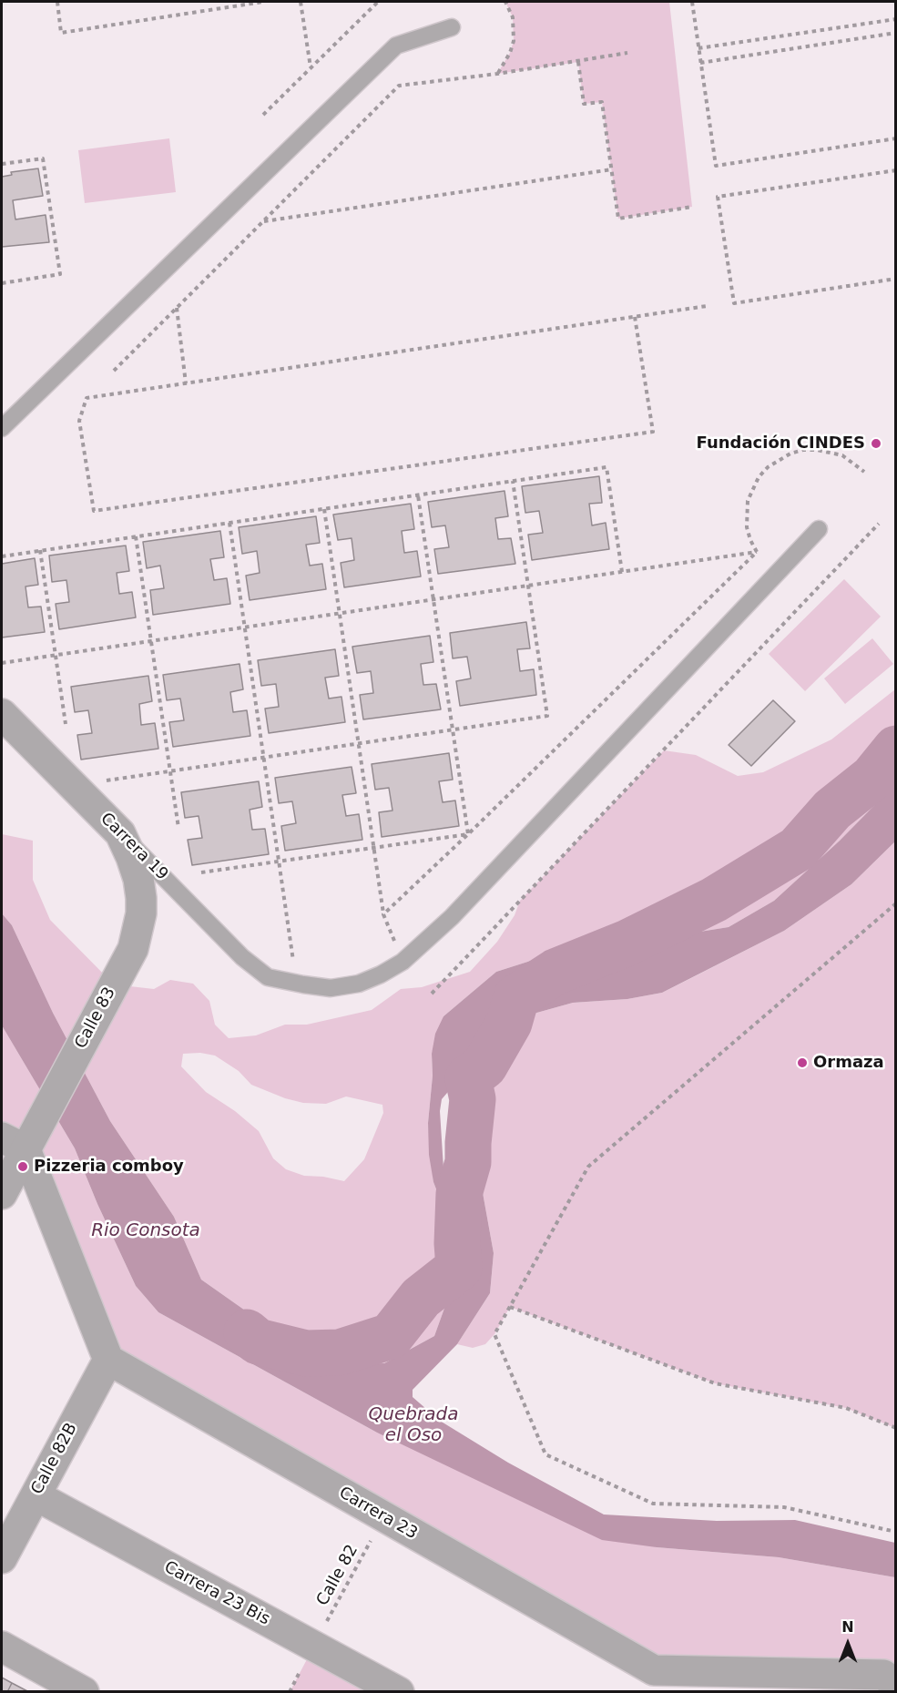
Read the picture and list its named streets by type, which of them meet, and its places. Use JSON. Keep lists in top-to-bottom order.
{
  "streets": {
    "street": [
      "Carrera 19",
      "Calle 83",
      "Calle 82B",
      "Carrera 23",
      "Carrera 23 Bis"
    ],
    "path": ["Calle 82"]
  },
  "crossings": [
    ["Carrera 19", "Calle 83"],
    ["Calle 82B", "Carrera 23"],
    ["Calle 82B", "Carrera 23 Bis"],
    ["Carrera 23", "Calle 82"],
    ["Calle 82", "Carrera 23 Bis"]
  ],
  "water": ["Rio Consota", "Quebrada el Oso"],
  "places": ["Fundación CINDES", "Ormaza", "Pizzeria comboy"],
  "north": "top"
}
